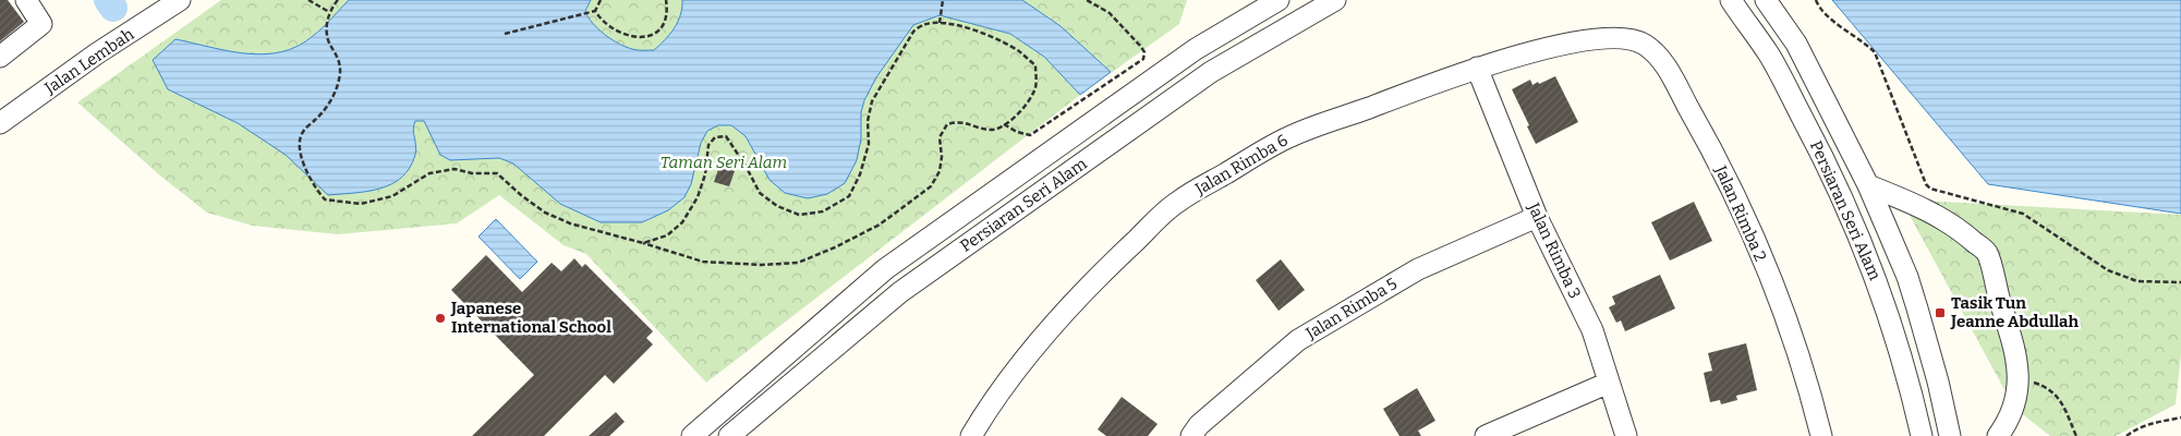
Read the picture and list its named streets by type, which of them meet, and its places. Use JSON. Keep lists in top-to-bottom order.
{
  "streets": {
    "street": [
      "Jalan Lembah",
      "Jalan Rimba 6",
      "Persiaran Seri Alam",
      "Jalan Rimba 2",
      "Jalan Rimba 3",
      "Jalan Rimba 5"
    ]
  },
  "crossings": [
    ["Jalan Rimba 6", "Jalan Rimba 2"],
    ["Jalan Rimba 6", "Jalan Rimba 3"],
    ["Jalan Rimba 3", "Jalan Rimba 5"]
  ],
  "parks": ["Taman Seri Alam"],
  "places": {
    "transit": ["Tasik Tun Jeanne Abdullah"],
    "other": ["Japanese International School"]
  }
}
